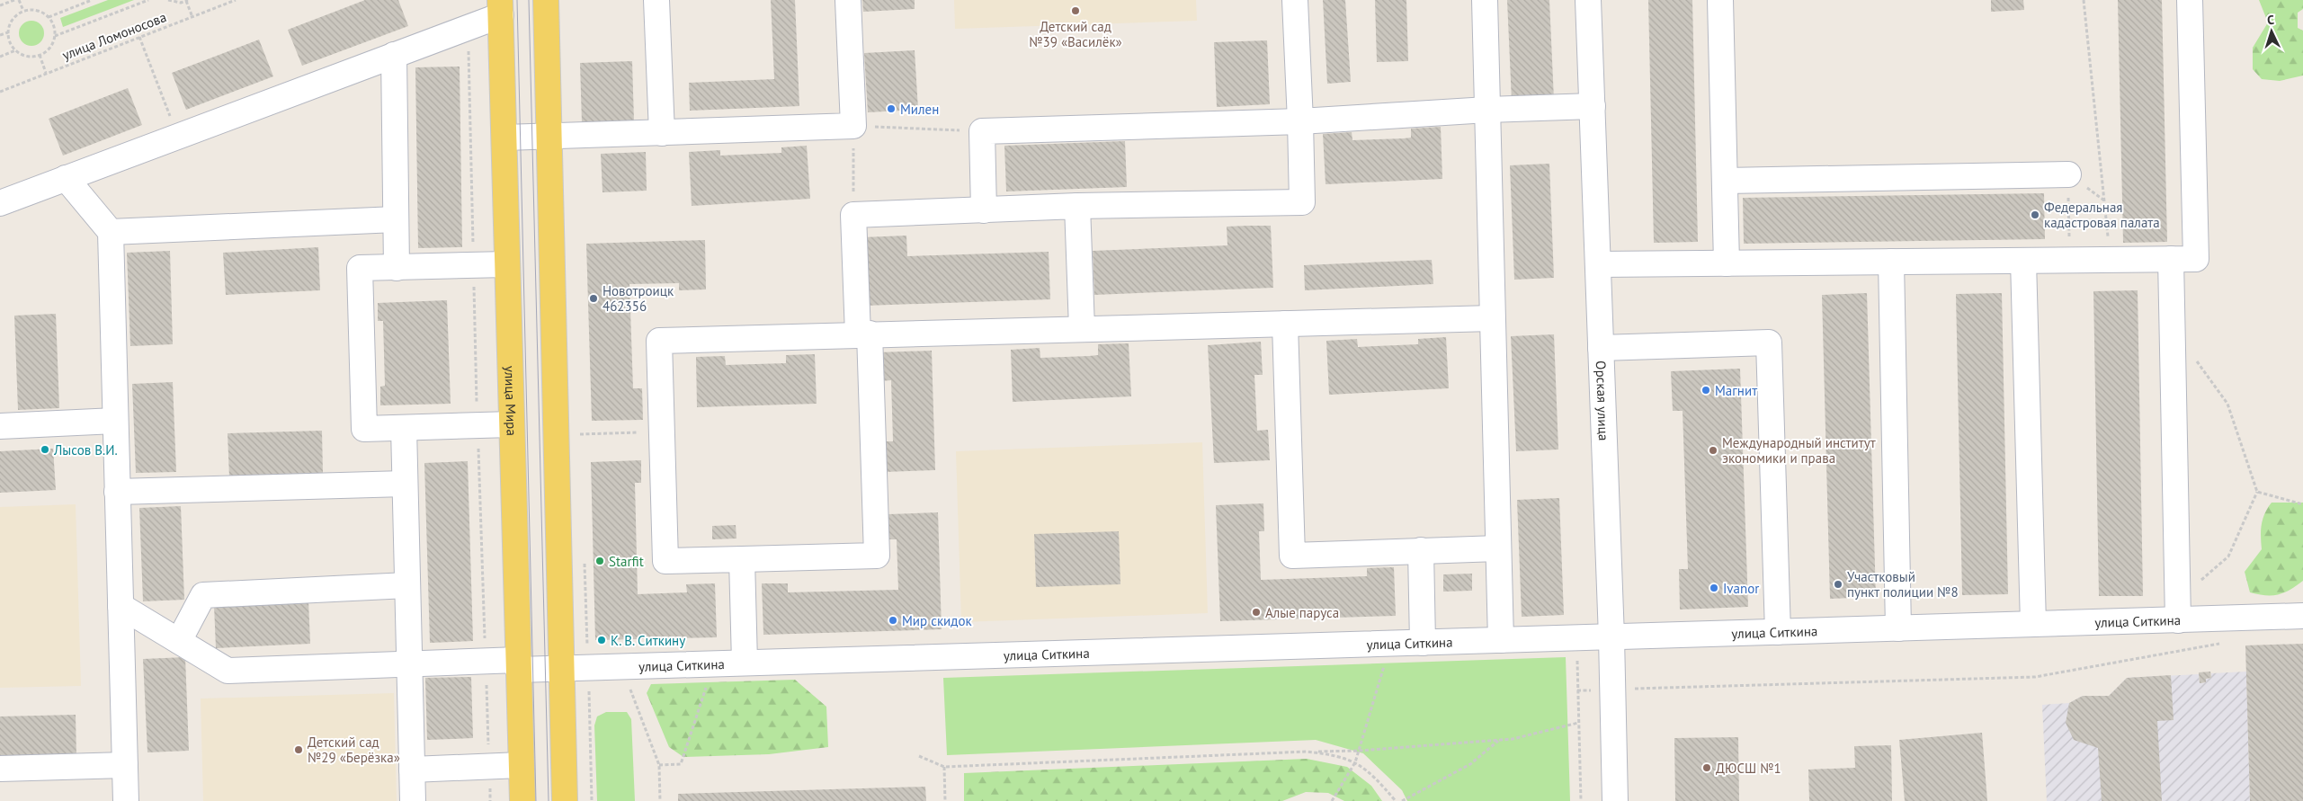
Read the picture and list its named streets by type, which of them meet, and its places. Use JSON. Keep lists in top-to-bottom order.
{
  "streets": {
    "main road": ["улица Мира"],
    "street": ["Орская улица", "улица Ситкина"],
    "path": ["улица Ломоносова"]
  },
  "crossings": [
    ["Орская улица", "улица Ситкина"],
    ["улица Мира", "улица Ситкина"]
  ],
  "places": [
    "Детский сад №39 «Василёк»",
    "Милен",
    "Федеральная кадастровая палата",
    "Новотроицк 462356",
    "Магнит",
    "Лысов В.И.",
    "Международный институт экономики и права",
    "Starfit",
    "Участковый пункт полиции №8",
    "Ivanor",
    "Алые паруса",
    "Мир скидок",
    "К. В. Ситкину",
    "Детский сад №29 «Берёзка»",
    "ДЮСШ №1"
  ],
  "north": "top"
}
